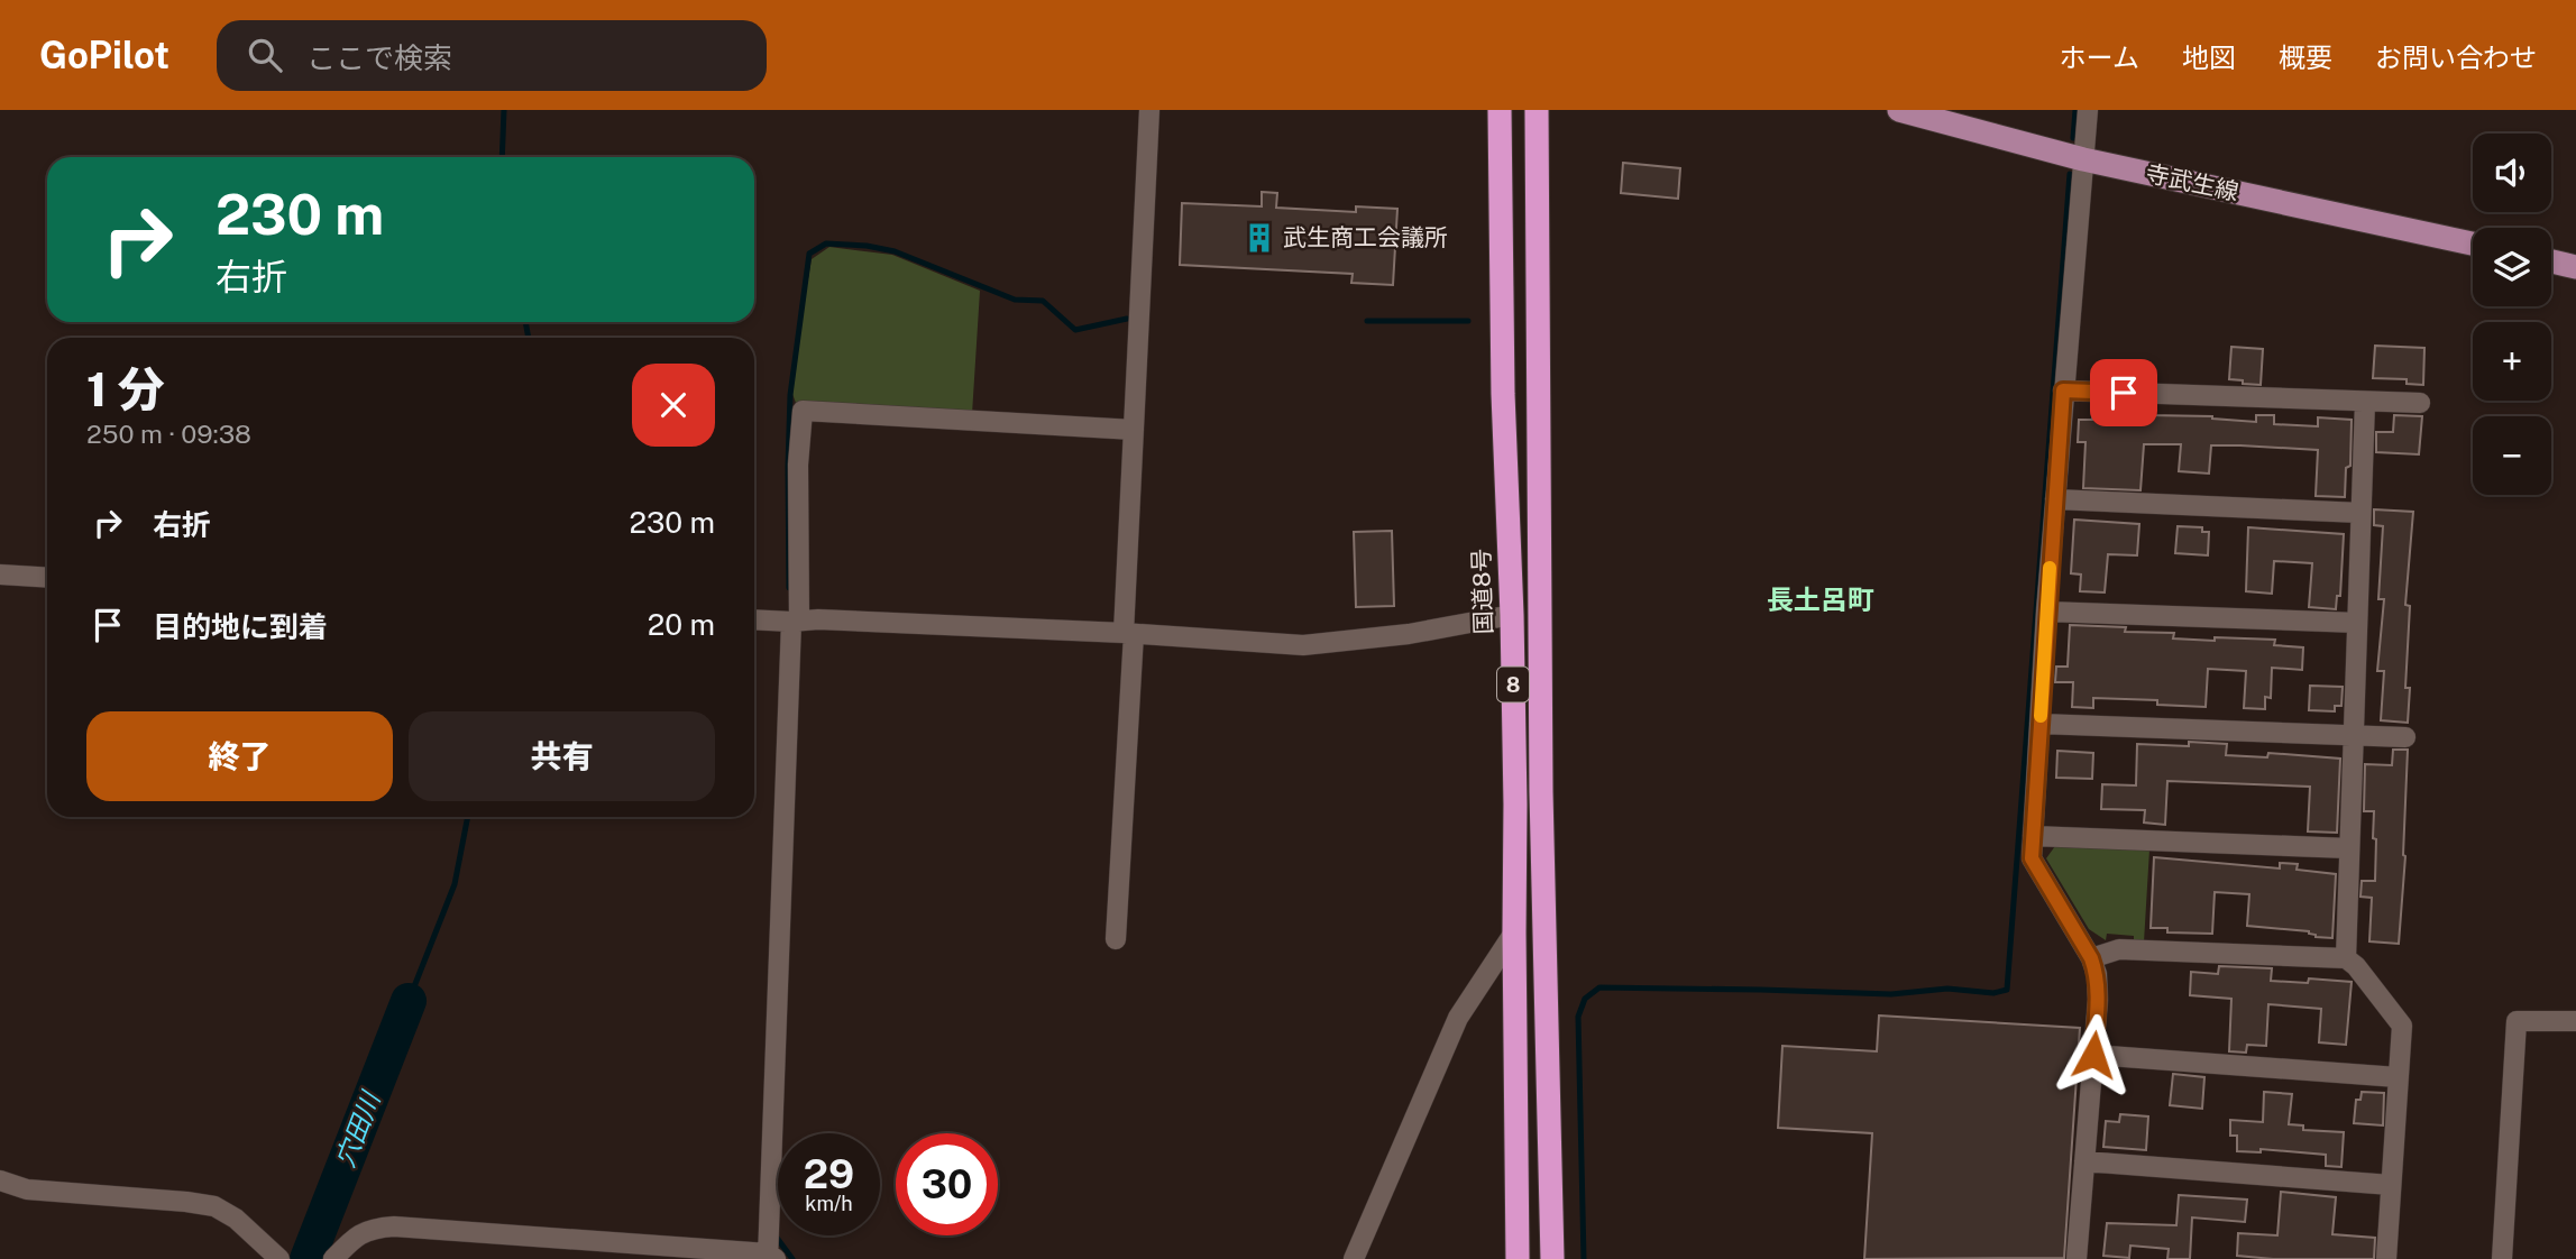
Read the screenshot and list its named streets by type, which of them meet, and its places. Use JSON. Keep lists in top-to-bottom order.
{
  "streets": {
    "highway": ["国道8号", "8"],
    "main road": ["寺武生線"]
  },
  "districts": ["長土呂町"],
  "water": ["穴田川"],
  "places": {
    "building": ["武生商工会議所"]
  },
  "page": {
    "header": "GoPilot",
    "search": "ここで検索",
    "nav": [
      "ホーム",
      "地図",
      "概要",
      "お問い合わせ"
    ],
    "map_buttons": ["+", "−"],
    "turn": ["230 m", "右折"],
    "heading": ["1 分", "250 m · 09:38"],
    "list": [
      {
        "name": "右折",
        "value": "230 m"
      },
      {
        "name": "目的地に到着",
        "value": "20 m"
      }
    ],
    "buttons": ["終了", "共有"],
    "speed": "29 km/h",
    "limit": "30"
  }
}
